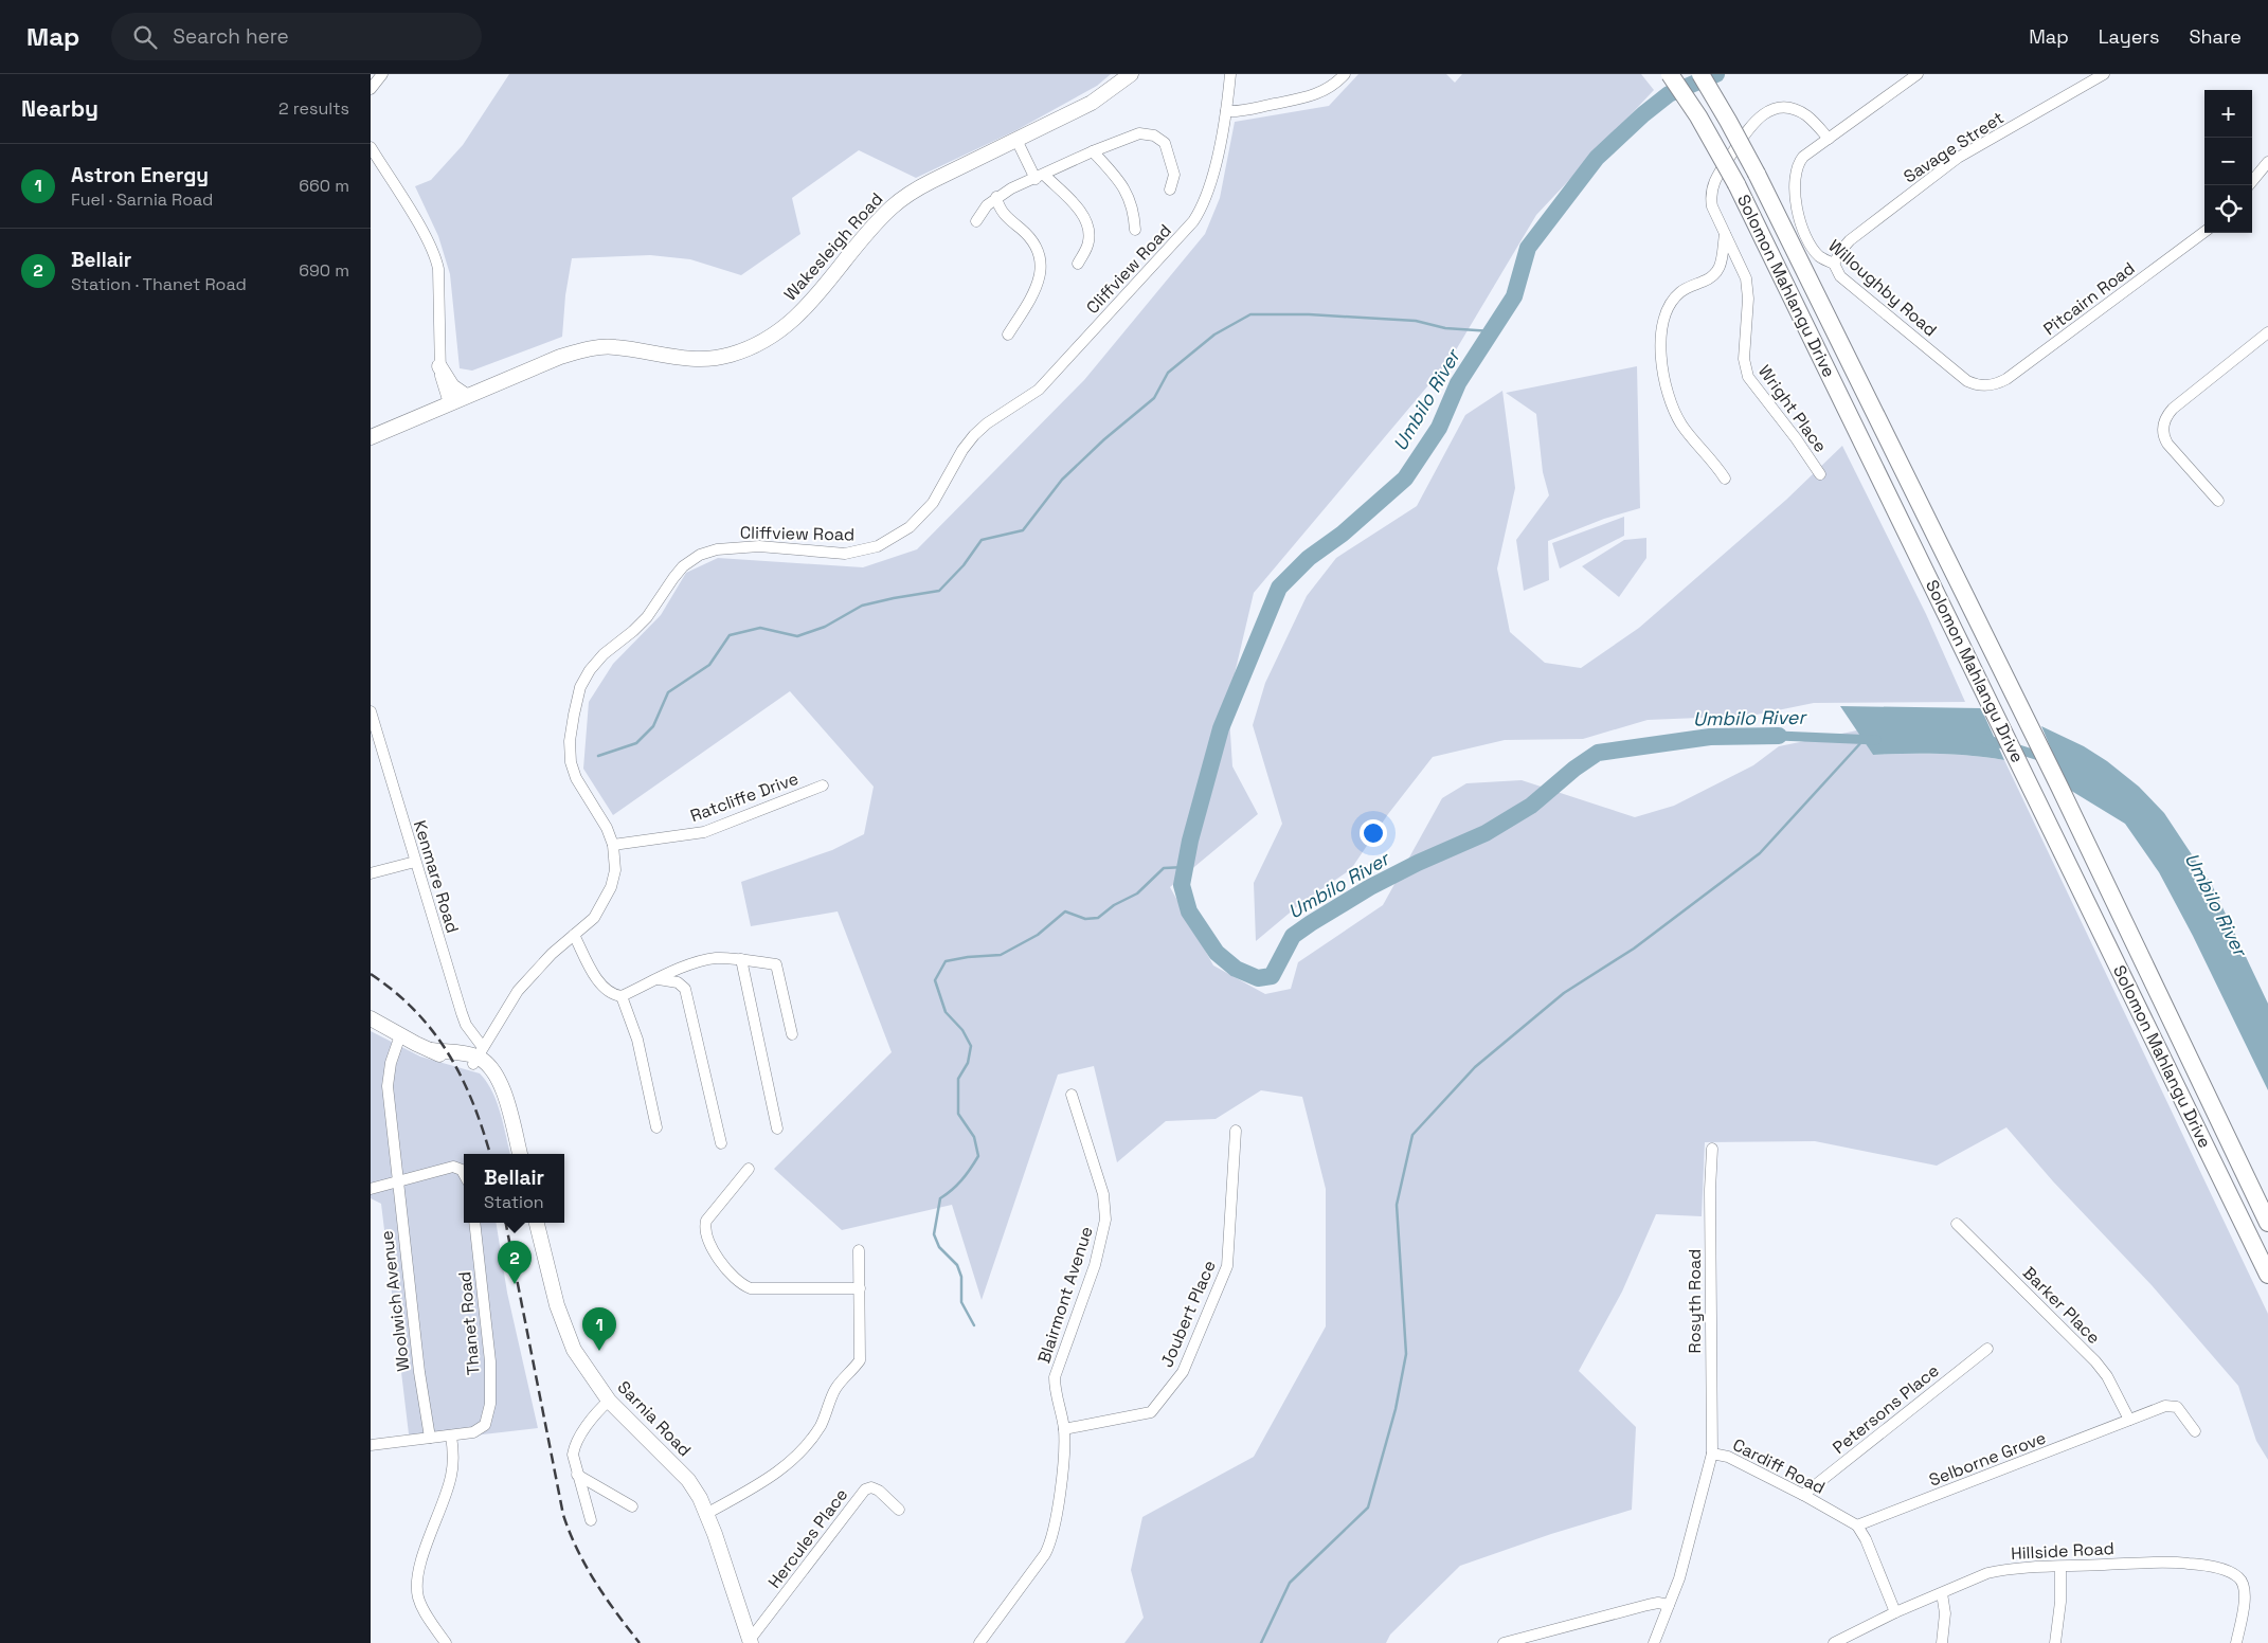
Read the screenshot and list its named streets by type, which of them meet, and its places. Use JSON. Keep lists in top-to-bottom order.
{
  "streets": {
    "highway": ["Solomon Mahlangu Drive"],
    "main road": ["Wakesleigh Road", "Sarnia Road"],
    "street": [
      "Savage Street",
      "Cliffview Road",
      "Willoughby Road",
      "Pitcairn Road",
      "Wright Place",
      "Ratcliffe Drive",
      "Kenmare Road",
      "Blairmont Avenue",
      "Woolwich Avenue",
      "Rosyth Road",
      "Barker Place",
      "Joubert Place",
      "Thanet Road",
      "Petersons Place",
      "Selborne Grove",
      "Cardiff Road",
      "Hercules Place",
      "Hillside Road"
    ]
  },
  "crossings": [
    ["Savage Street", "Willoughby Road"],
    ["Cliffview Road", "Ratcliffe Drive"],
    ["Cliffview Road", "Kenmare Road"],
    ["Willoughby Road", "Pitcairn Road"],
    ["Willoughby Road", "Wright Place"],
    ["Blairmont Avenue", "Joubert Place"],
    ["Rosyth Road", "Cardiff Road"],
    ["Barker Place", "Selborne Grove"],
    ["Petersons Place", "Cardiff Road"],
    ["Sarnia Road", "Hercules Place"],
    ["Selborne Grove", "Cardiff Road"]
  ],
  "water": ["Umbilo River"],
  "page": {
    "header": "Map",
    "search": "Search here",
    "nav": ["Map", "Layers", "Share"],
    "heading": ["Nearby", "2 results"],
    "map_buttons": ["+", "−"],
    "list": [
      {
        "mark": "1",
        "name": "Astron Energy",
        "note": "Fuel · Sarnia Road",
        "value": "660 m"
      },
      {
        "mark": "2",
        "name": "Bellair",
        "note": "Station · Thanet Road",
        "value": "690 m"
      }
    ],
    "popup": ["Bellair", "Station"],
    "pins": ["2", "1"]
  }
}
